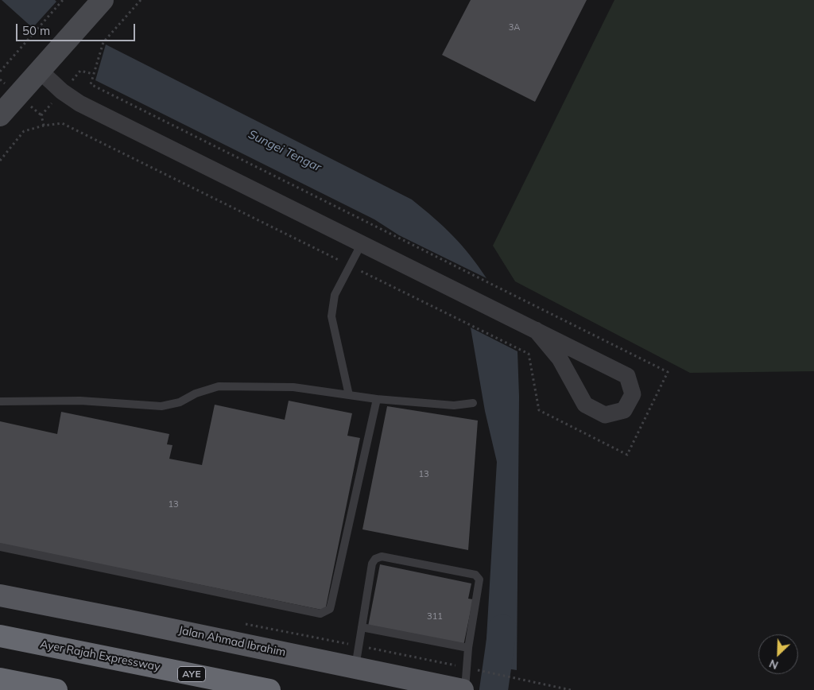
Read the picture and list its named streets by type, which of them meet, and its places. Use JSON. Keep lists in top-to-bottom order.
{
  "streets": {
    "highway": ["Ayer Rajah Expressway", "AYE"],
    "main road": ["Jalan Ahmad Ibrahim"]
  },
  "water": ["Sungei Tengar"],
  "house_numbers": [
    "3A",
    "13",
    "13",
    "311"
  ],
  "scale_bar": "50 m",
  "north": "bottom left"
}
